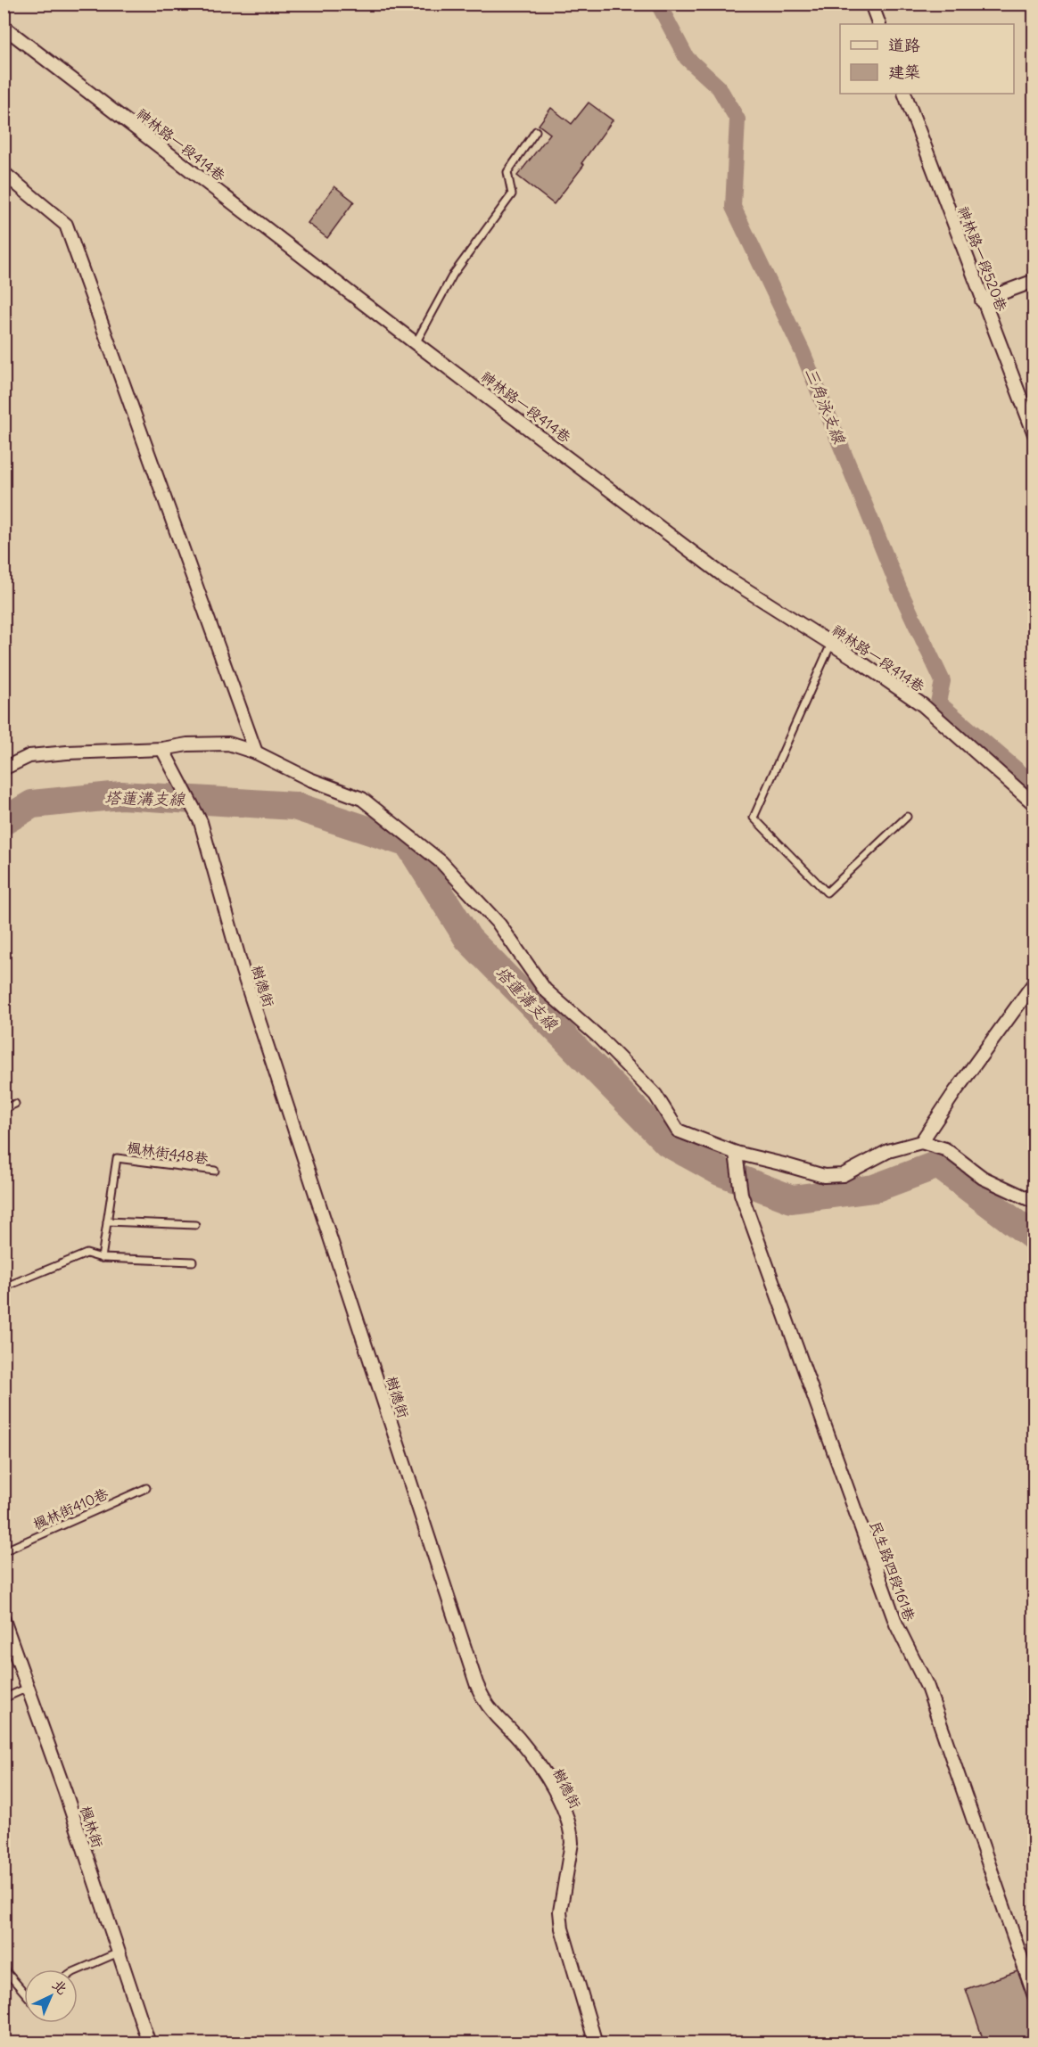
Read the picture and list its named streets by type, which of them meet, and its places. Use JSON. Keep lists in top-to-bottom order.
{
  "streets": {
    "street": [
      "神林路一段414巷",
      "神林路一段520巷",
      "樹德街",
      "民生路四段161巷",
      "楓林街"
    ],
    "lane": ["楓林街448巷", "楓林街410巷"]
  },
  "water": ["三角泳支線", "塔蓮溝支線"],
  "legend": ["道路", "建築"],
  "north": "top right"
}
